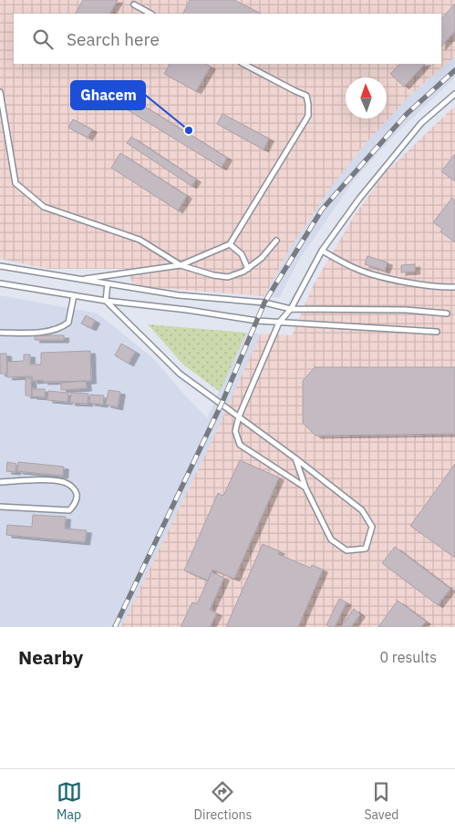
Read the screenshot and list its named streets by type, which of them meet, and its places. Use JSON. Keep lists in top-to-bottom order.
{
  "places": ["Ghacem"],
  "north": "top",
  "page": {
    "search": "Search here",
    "heading": ["Nearby", "0 results"],
    "nav": ["Map", "Directions", "Saved"]
  }
}
